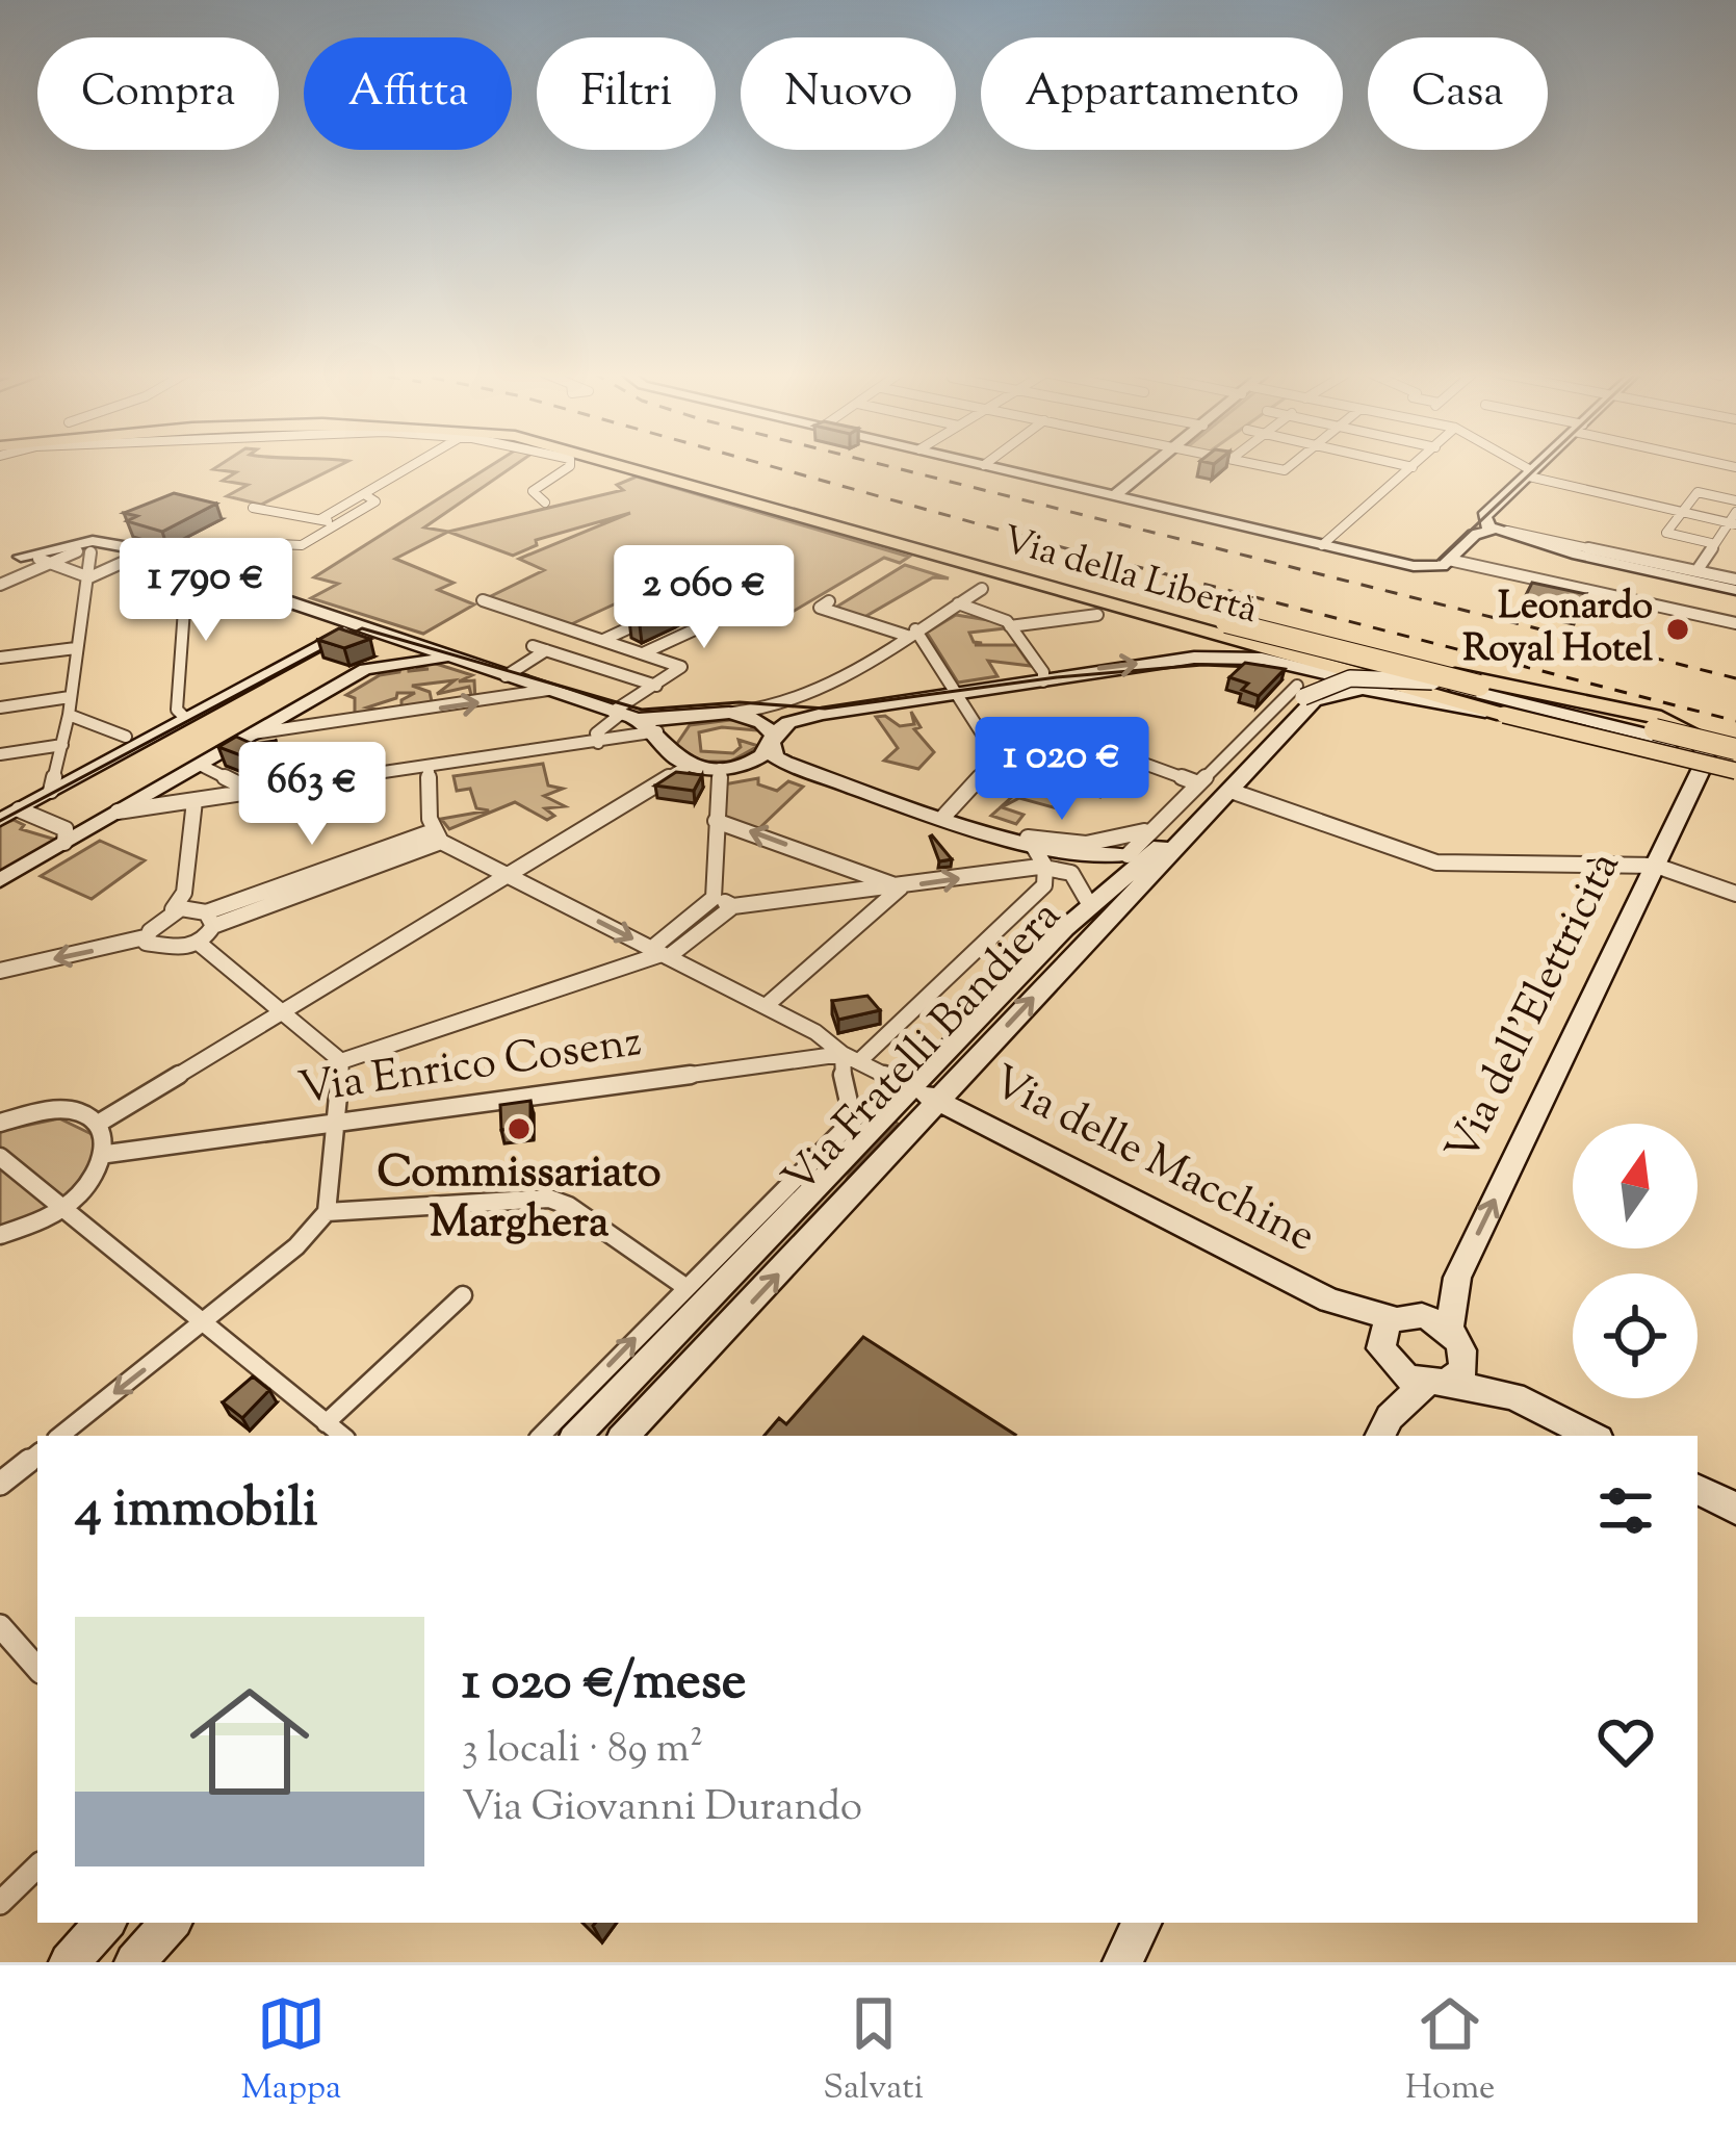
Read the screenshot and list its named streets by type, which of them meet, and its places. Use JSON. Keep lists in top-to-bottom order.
{
  "streets": {
    "highway": ["Via della Libertà"],
    "street": [
      "Via dell'Elettricità",
      "Via Fratelli Bandiera",
      "Via Enrico Cosenz",
      "Via delle Macchine"
    ]
  },
  "crossings": [
    ["Via della Libertà", "Via Fratelli Bandiera"],
    ["Via dell'Elettricità", "Via delle Macchine"],
    ["Via Fratelli Bandiera", "Via Enrico Cosenz"],
    ["Via Fratelli Bandiera", "Via delle Macchine"]
  ],
  "one_way": ["Via dell'Elettricità"],
  "places": ["Leonardo Royal Hotel", "Commissariato Marghera"],
  "north": "top",
  "page": {
    "chip": [
      "Compra",
      "Affitta",
      "Filtri",
      "Nuovo",
      "Appartamento",
      "Casa"
    ],
    "price": [
      "1 790 €",
      "2 060 €",
      "1 020 €",
      "663 €"
    ],
    "heading": "4 immobili",
    "list": [
      {
        "name": "1 020 €/mese",
        "note": "3 locali · 89 m² · Via Giovanni Durando"
      }
    ],
    "tabs": ["Mappa", "Salvati", "Home"]
  }
}
